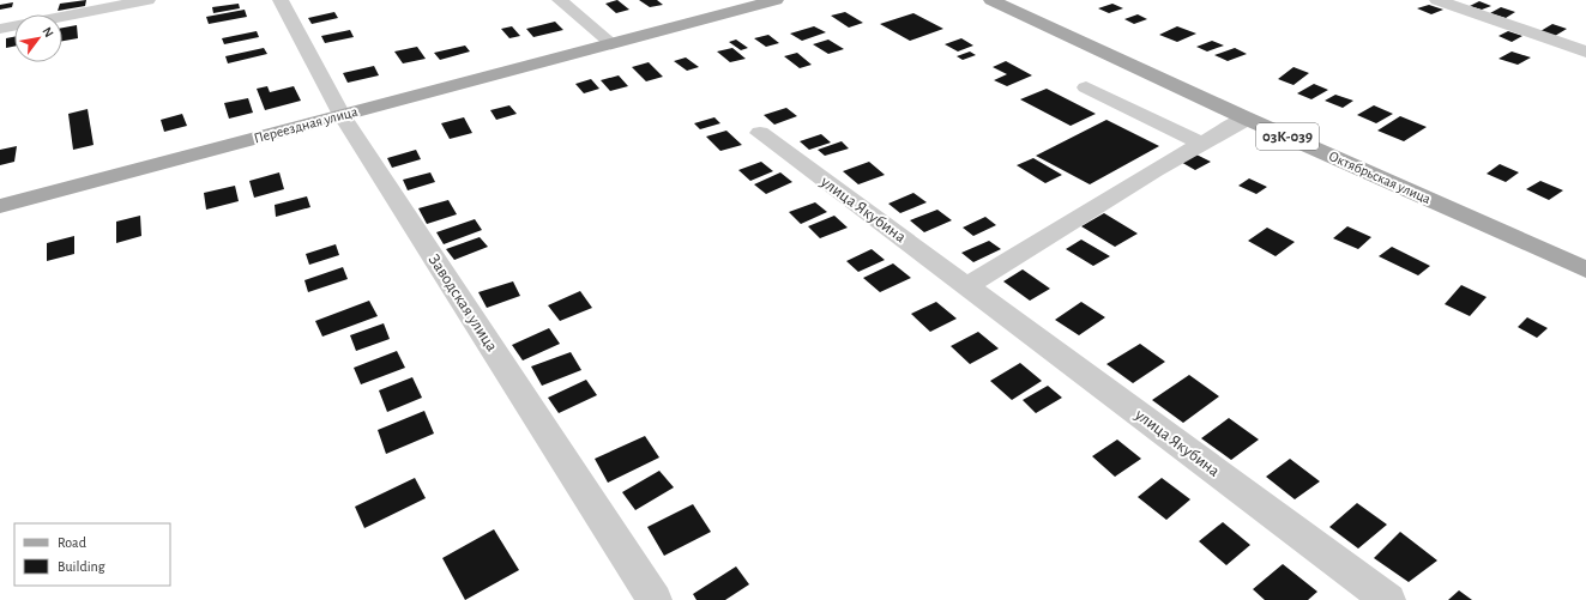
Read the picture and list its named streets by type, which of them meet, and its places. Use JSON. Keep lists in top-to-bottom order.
{
  "streets": {
    "main road": ["Переездная улица", "03К-039", "Октябрьская улица"],
    "street": ["улица Якубина", "Заводская улица"]
  },
  "crossings": [
    ["Переездная улица", "Заводская улица"]
  ],
  "legend": ["Road", "Building"],
  "north": "top right"
}
